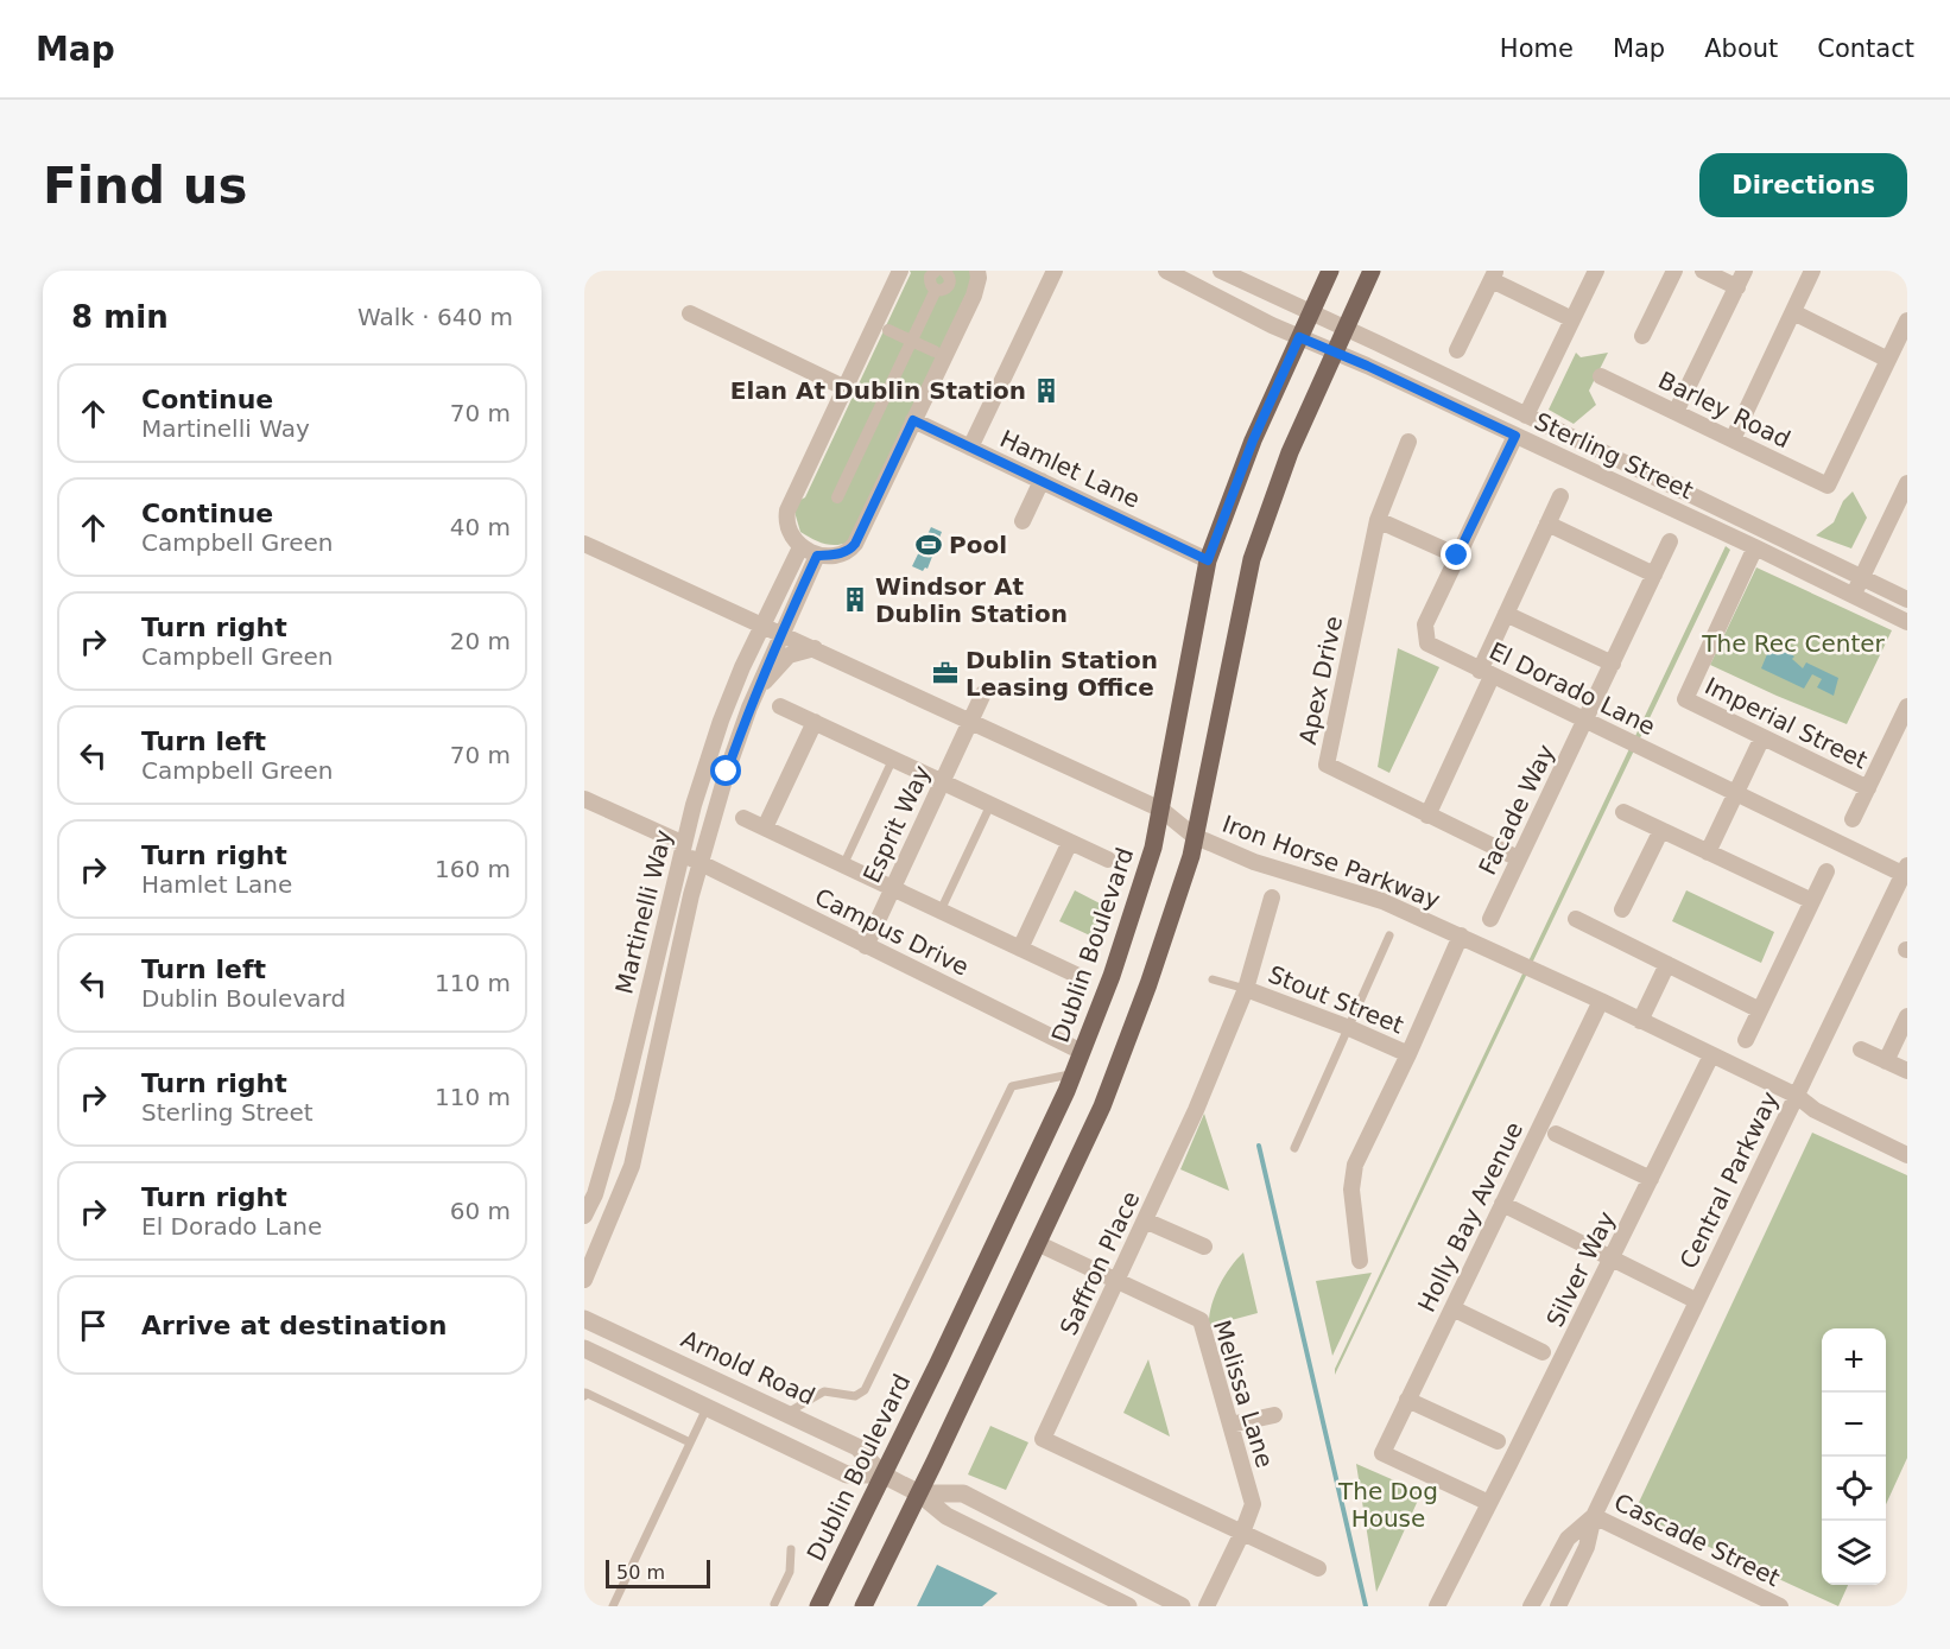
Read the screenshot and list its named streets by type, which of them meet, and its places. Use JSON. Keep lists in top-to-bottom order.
{
  "streets": {
    "main road": ["Dublin Boulevard"],
    "street": [
      "Barley Road",
      "Sterling Street",
      "Hamlet Lane",
      "Apex Drive",
      "El Dorado Lane",
      "Imperial Street",
      "Facade Way",
      "Esprit Way",
      "Iron Horse Parkway",
      "Martinelli Way",
      "Campus Drive",
      "Stout Street",
      "Central Parkway",
      "Holly Bay Avenue",
      "Saffron Place",
      "Silver Way",
      "Arnold Road",
      "Melissa Lane",
      "Cascade Street"
    ]
  },
  "crossings": [
    ["Sterling Street", "El Dorado Lane"],
    ["Sterling Street", "Imperial Street"],
    ["Sterling Street", "Dublin Boulevard"],
    ["Hamlet Lane", "Dublin Boulevard"],
    ["Apex Drive", "Facade Way"],
    ["El Dorado Lane", "Facade Way"],
    ["El Dorado Lane", "Central Parkway"],
    ["Esprit Way", "Iron Horse Parkway"],
    ["Esprit Way", "Campus Drive"],
    ["Iron Horse Parkway", "Martinelli Way"],
    ["Iron Horse Parkway", "Dublin Boulevard"],
    ["Iron Horse Parkway", "Central Parkway"],
    ["Iron Horse Parkway", "Holly Bay Avenue"],
    ["Iron Horse Parkway", "Silver Way"],
    ["Martinelli Way", "Campus Drive"],
    ["Campus Drive", "Dublin Boulevard"],
    ["Dublin Boulevard", "Arnold Road"],
    ["Stout Street", "Saffron Place"],
    ["Central Parkway", "Cascade Street"],
    ["Holly Bay Avenue", "Silver Way"],
    ["Saffron Place", "Melissa Lane"]
  ],
  "parks": ["The Rec Center", "The Dog House"],
  "places": {
    "building": ["Elan At Dublin Station", "Windsor At Dublin Station"],
    "sports": ["Pool"],
    "office": ["Dublin Station Leasing Office"]
  },
  "scale_bar": "50 m",
  "page": {
    "header": "Map",
    "nav": [
      "Home",
      "Map",
      "About",
      "Contact"
    ],
    "buttons": "Directions",
    "title": "Find us",
    "heading": ["8 min", "Walk · 640 m"],
    "list": [
      ["Continue", "Martinelli Way", "70 m"],
      ["Continue", "Campbell Green", "40 m"],
      ["Turn right", "Campbell Green", "20 m"],
      ["Turn left", "Campbell Green", "70 m"],
      ["Turn right", "Hamlet Lane", "160 m"],
      ["Turn left", "Dublin Boulevard", "110 m"],
      ["Turn right", "Sterling Street", "110 m"],
      ["Turn right", "El Dorado Lane", "60 m"],
      "Arrive at destination"
    ],
    "map_buttons": ["+", "−"],
    "scale": "50 m"
  }
}
